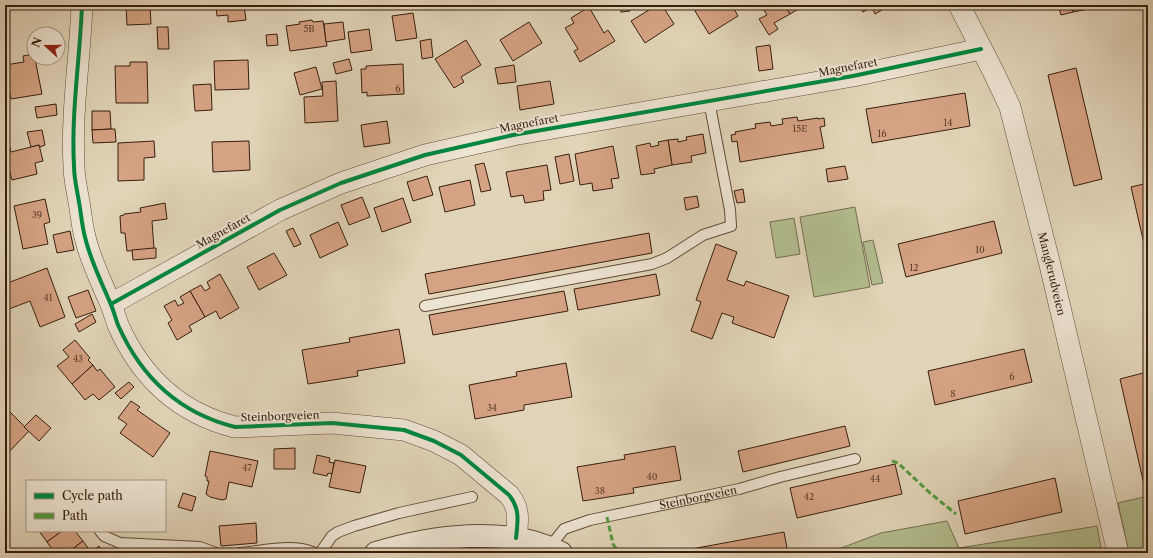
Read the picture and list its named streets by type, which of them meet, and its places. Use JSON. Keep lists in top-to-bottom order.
{
  "streets": {
    "street": ["Magnefaret", "Manglerudveien", "Steinborgveien"]
  },
  "crossings": [
    ["Magnefaret", "Manglerudveien"],
    ["Magnefaret", "Steinborgveien"]
  ],
  "house_numbers": [
    "5B",
    "6",
    "14",
    "15E",
    "16",
    "39",
    "10",
    "12",
    "41",
    "43",
    "6",
    "8",
    "34",
    "47",
    "40",
    "44",
    "38",
    "42"
  ],
  "legend": ["Cycle path", "Path"],
  "north": "left"
}
